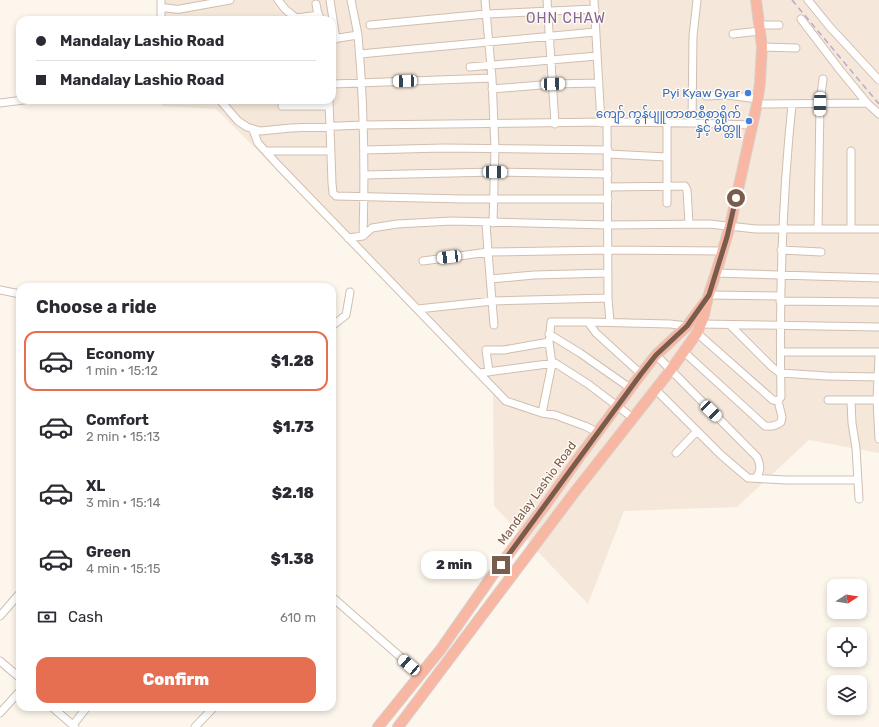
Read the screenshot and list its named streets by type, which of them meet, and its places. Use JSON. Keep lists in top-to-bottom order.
{
  "streets": {
    "highway": ["Mandalay Lashio Road"]
  },
  "districts": ["OHN CHAW"],
  "places": ["Pyi Kyaw Gyar", "ကျော် ကွန်ပျူတာစာစီစာရိုက် နှင့် မိတ္တူ"],
  "north": "right",
  "page": {
    "banner": ["Mandalay Lashio Road", "Mandalay Lashio Road"],
    "heading": "Choose a ride",
    "list": [
      {
        "name": "Economy",
        "note": "1 min · 15:12",
        "value": "$1.28"
      },
      {
        "name": "Comfort",
        "note": "2 min · 15:13",
        "value": "$1.73"
      },
      {
        "name": "XL",
        "note": "3 min · 15:14",
        "value": "$2.18"
      },
      {
        "name": "Green",
        "note": "4 min · 15:15",
        "value": "$1.38"
      }
    ],
    "bubble": "2 min",
    "pay": ["Cash", "610 m"],
    "buttons": "Confirm"
  }
}
